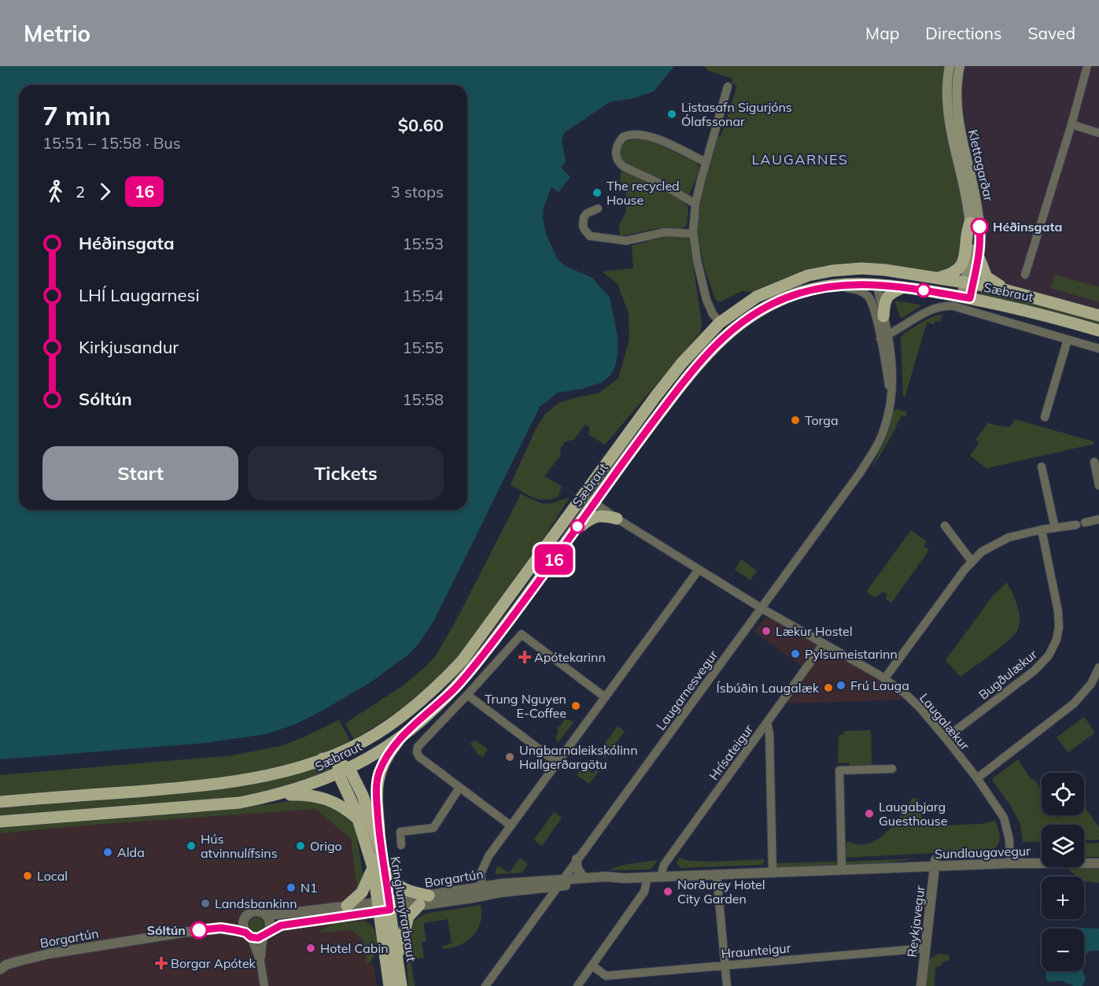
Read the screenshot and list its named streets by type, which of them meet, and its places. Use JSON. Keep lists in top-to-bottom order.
{
  "streets": {
    "main road": ["Klettagarðar", "Sæbraut", "Kringlumýrarbraut"],
    "street": [
      "Bugðulækur",
      "Laugarnesvegur",
      "Laugalækur",
      "Hrísateigur",
      "Sundlaugavegur",
      "Borgartún",
      "Reykjavegur",
      "Hraunteigur"
    ]
  },
  "crossings": [
    ["Klettagarðar", "Sæbraut"],
    ["Sæbraut", "Laugarnesvegur"],
    ["Sæbraut", "Laugalækur"],
    ["Sæbraut", "Kringlumýrarbraut"],
    ["Bugðulækur", "Laugalækur"],
    ["Laugarnesvegur", "Laugalækur"],
    ["Laugarnesvegur", "Sundlaugavegur"],
    ["Laugarnesvegur", "Borgartún"],
    ["Laugalækur", "Hrísateigur"],
    ["Laugalækur", "Sundlaugavegur"],
    ["Hrísateigur", "Sundlaugavegur"],
    ["Sundlaugavegur", "Borgartún"],
    ["Sundlaugavegur", "Reykjavegur"],
    ["Borgartún", "Kringlumýrarbraut"],
    ["Reykjavegur", "Hraunteigur"]
  ],
  "districts": ["LAUGARNES"],
  "places": {
    "other": [
      "Listasafn Sigurjóns Ólafssonar",
      "The recycled House",
      "Héðinsgata",
      "Torga",
      "Lækur Hostel",
      "Pylsumeistarinn",
      "Frú Lauga",
      "Ísbúðin Laugalæk",
      "Trung Nguyen E-Coffee",
      "Ungbarnaleikskólinn Hallgerðargötu",
      "Laugabjarg Guesthouse",
      "Hús atvinnulífsins",
      "Origo",
      "Alda",
      "Local",
      "N1",
      "Norðurey Hotel City Garden",
      "Landsbankinn",
      "Sóltún",
      "Hotel Cabin"
    ],
    "health": ["Apótekarinn", "Borgar Apótek"]
  },
  "lines": ["bus line 16"],
  "page": {
    "header": "Metrio",
    "nav": ["Map", "Directions", "Saved"],
    "on_map": "16",
    "heading": ["7 min", "15:51 – 15:58 · Bus", "$0.60"],
    "legs": ["2", "16", "3 stops"],
    "list": [
      {
        "name": "Héðinsgata",
        "value": "15:53"
      },
      {
        "name": "LHÍ Laugarnesi",
        "value": "15:54"
      },
      {
        "name": "Kirkjusandur",
        "value": "15:55"
      },
      {
        "name": "Sóltún",
        "value": "15:58"
      }
    ],
    "buttons": ["Start", "Tickets"],
    "map_buttons": ["+", "−"]
  }
}
